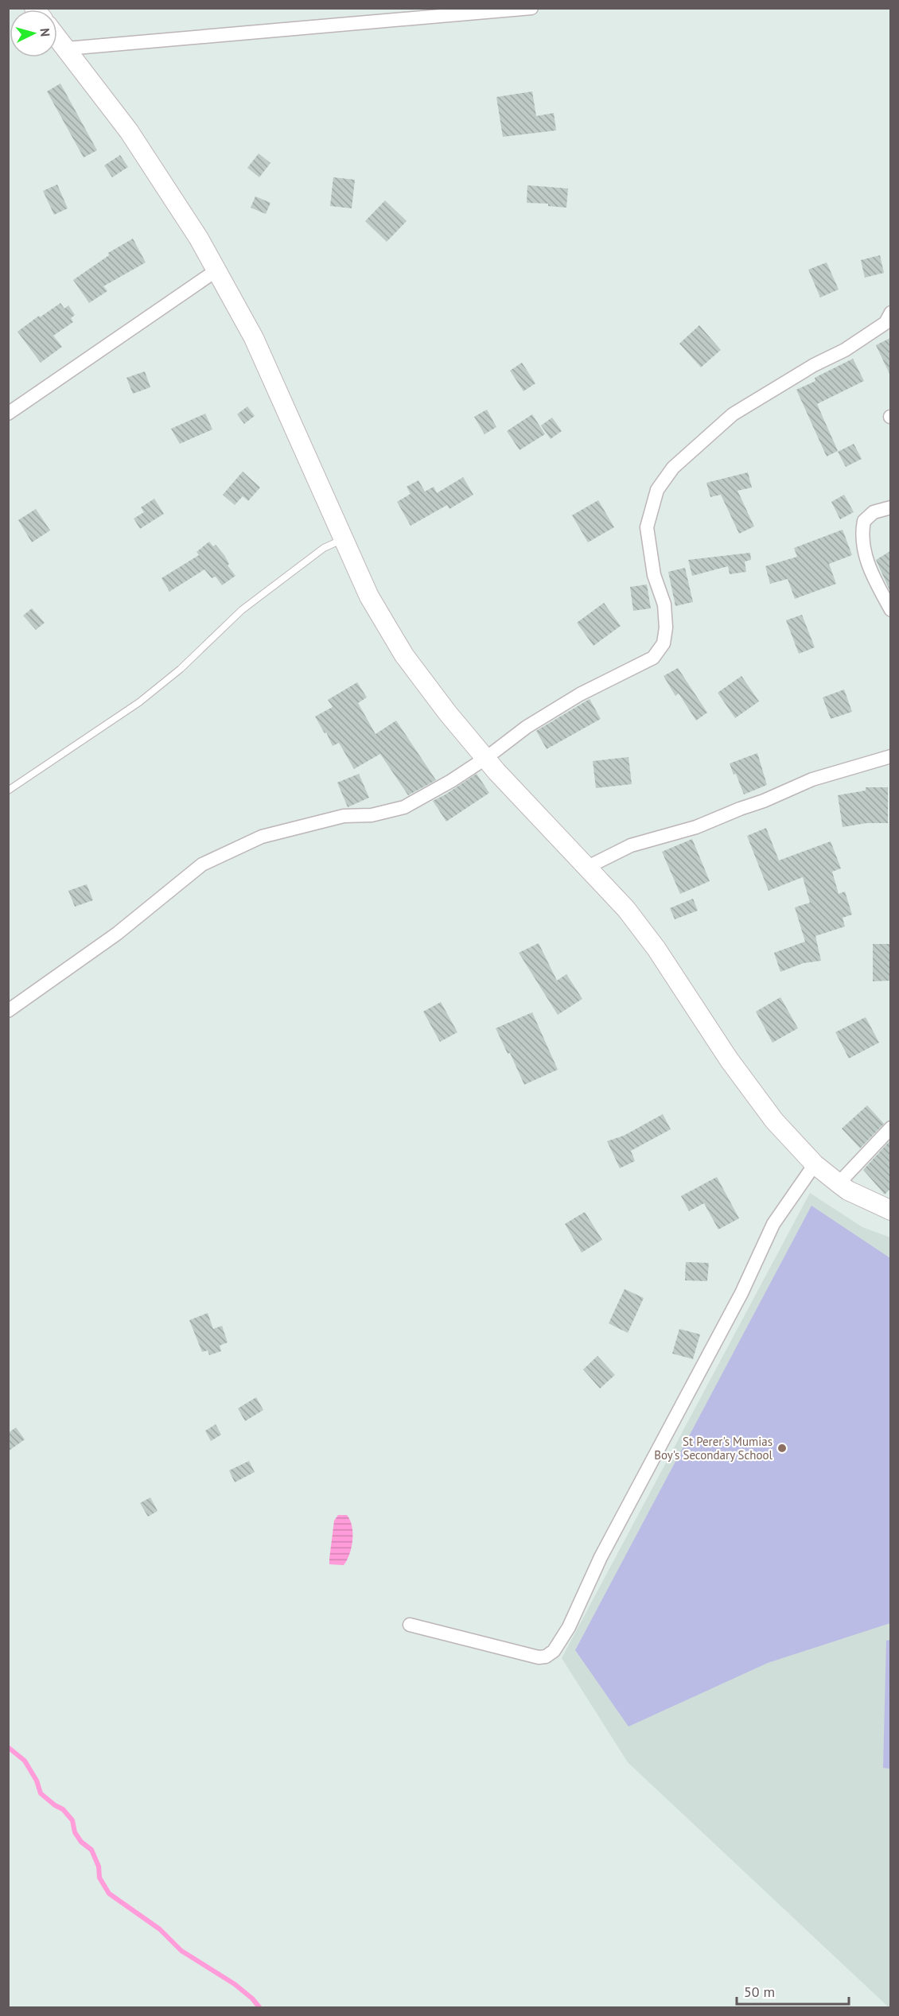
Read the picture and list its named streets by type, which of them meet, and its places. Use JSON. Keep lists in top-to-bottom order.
{
  "places": ["St Perer's Mumias Boy's Secondary School"],
  "scale_bar": "50 m",
  "north": "right"
}
